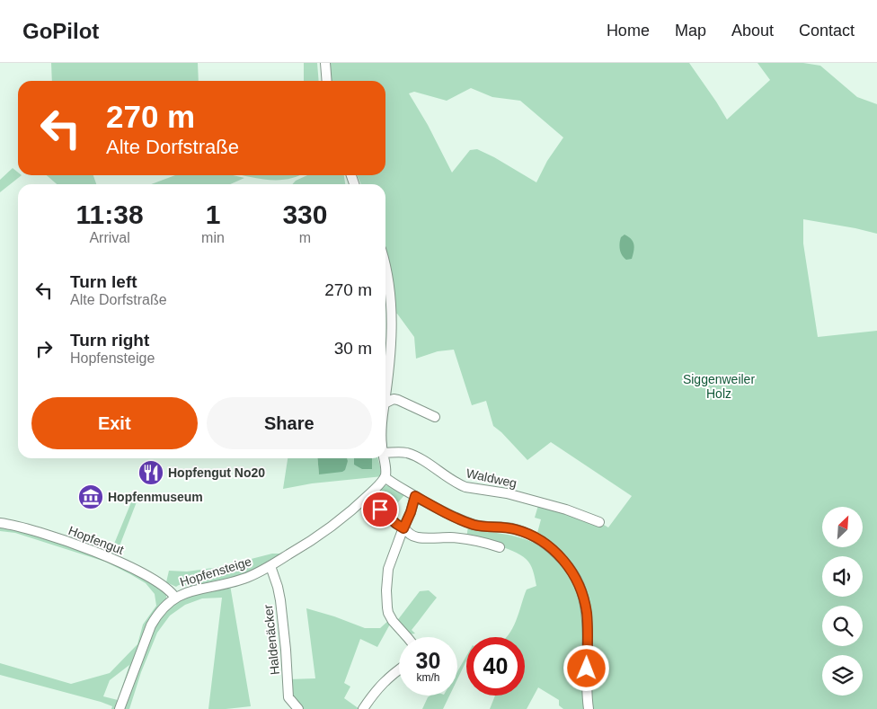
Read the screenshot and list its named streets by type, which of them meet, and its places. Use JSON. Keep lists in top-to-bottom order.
{
  "streets": {
    "street": [
      "Waldweg",
      "Hopfengut",
      "Hopfensteige",
      "Haldenäcker"
    ]
  },
  "crossings": [
    ["Hopfengut", "Hopfensteige"],
    ["Hopfensteige", "Haldenäcker"]
  ],
  "parks": ["Siggenweiler Holz"],
  "places": {
    "restaurant": ["Hopfengut No20"],
    "museum": ["Hopfenmuseum"]
  },
  "north": "top right",
  "page": {
    "header": "GoPilot",
    "nav": [
      "Home",
      "Map",
      "About",
      "Contact"
    ],
    "turn": ["270 m", "Alte Dorfstraße"],
    "eta": [
      "11:38",
      "Arrival",
      "1",
      "min",
      "330",
      "m"
    ],
    "list": [
      {
        "name": "Turn left",
        "note": "Alte Dorfstraße",
        "value": "270 m"
      },
      {
        "name": "Turn right",
        "note": "Hopfensteige",
        "value": "30 m"
      }
    ],
    "buttons": ["Exit", "Share"],
    "speed": "30 km/h",
    "limit": "40"
  }
}
